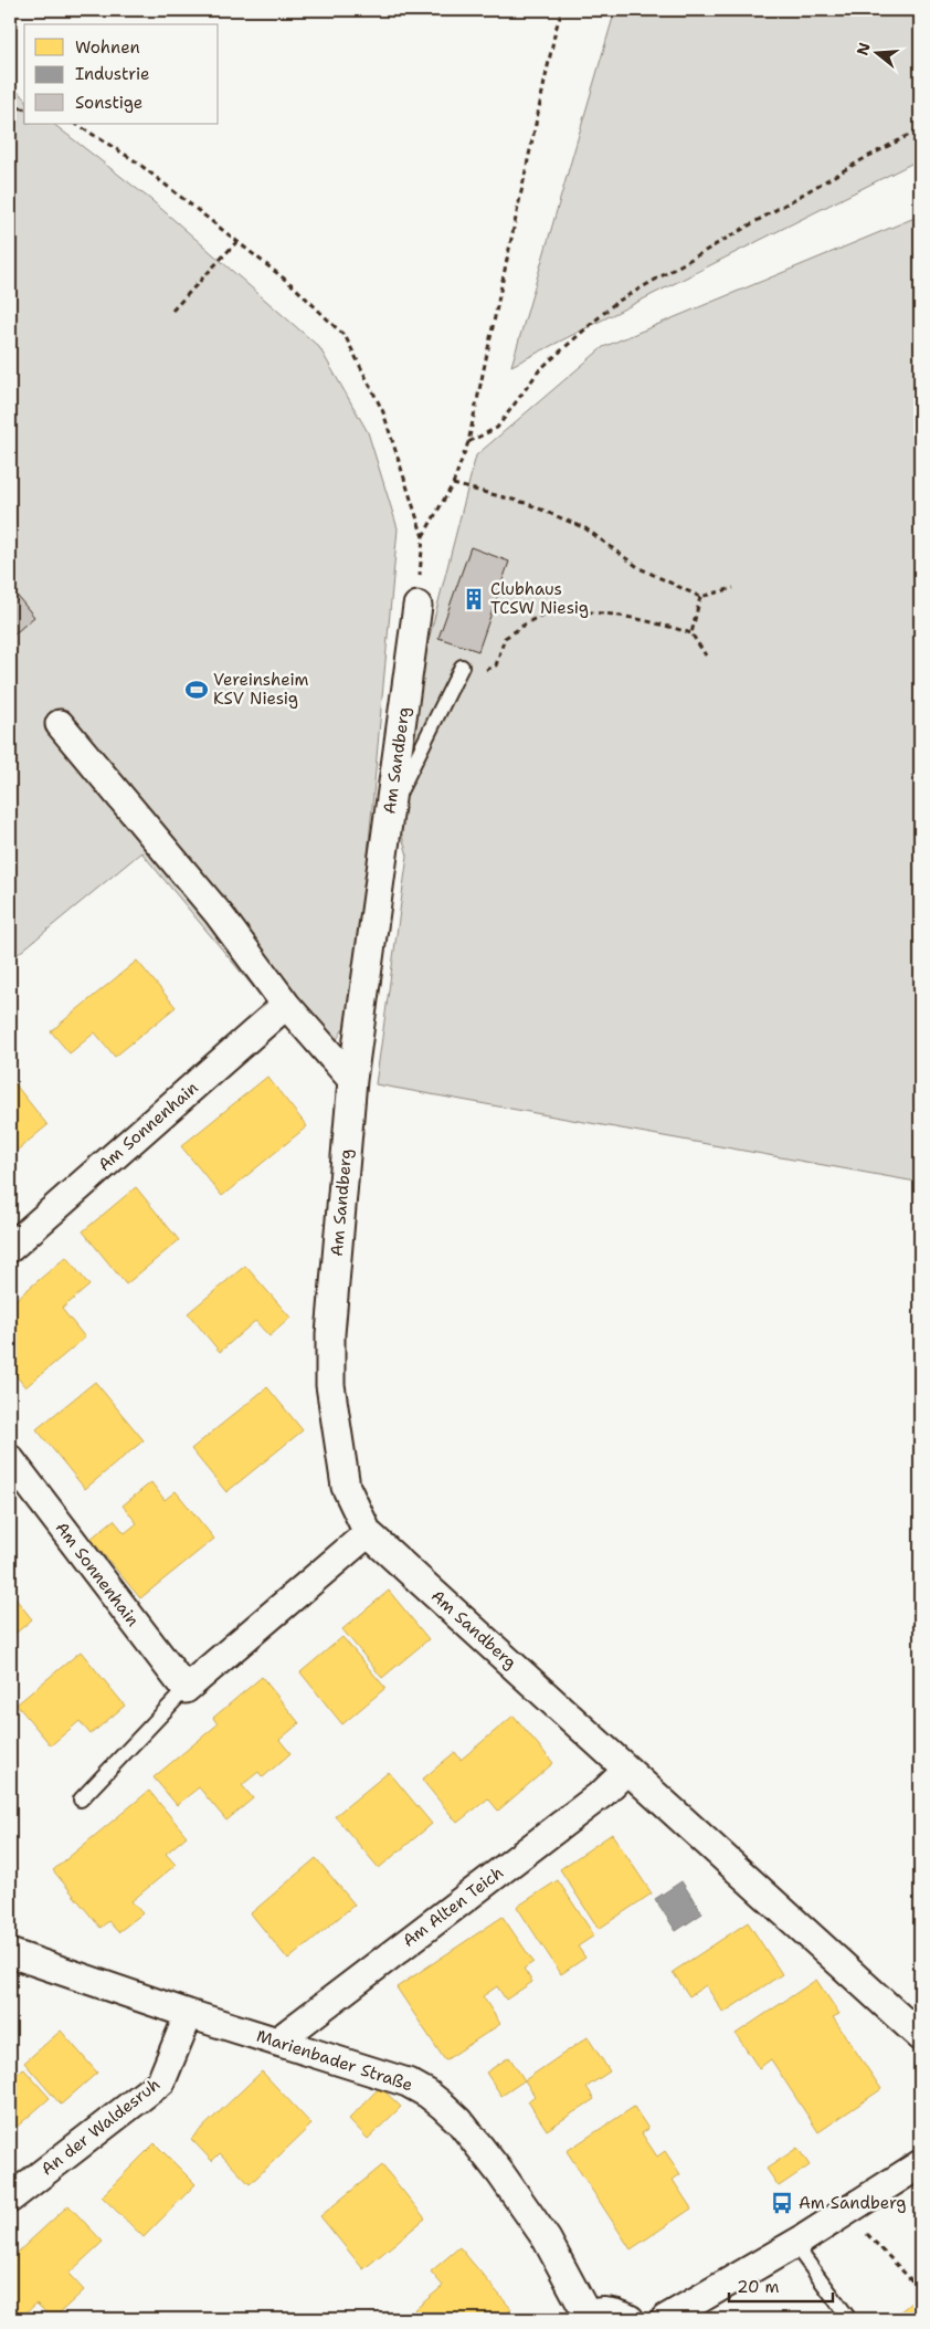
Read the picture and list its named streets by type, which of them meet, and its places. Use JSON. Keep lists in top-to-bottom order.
{
  "streets": {
    "street": [
      "Am Sandberg",
      "Am Sonnenhain",
      "Am Alten Teich",
      "Marienbader Straße",
      "An der Waldesruh"
    ]
  },
  "crossings": [
    ["Am Sandberg", "Am Alten Teich"],
    ["Am Alten Teich", "Marienbader Straße"],
    ["Marienbader Straße", "An der Waldesruh"]
  ],
  "places": {
    "building": ["Clubhaus TCSW Niesig"],
    "sports": ["Vereinsheim KSV Niesig"],
    "bus stop": ["Am Sandberg"]
  },
  "legend": ["Wohnen", "Industrie", "Sonstige"],
  "scale_bar": "20 m",
  "north": "left"
}
